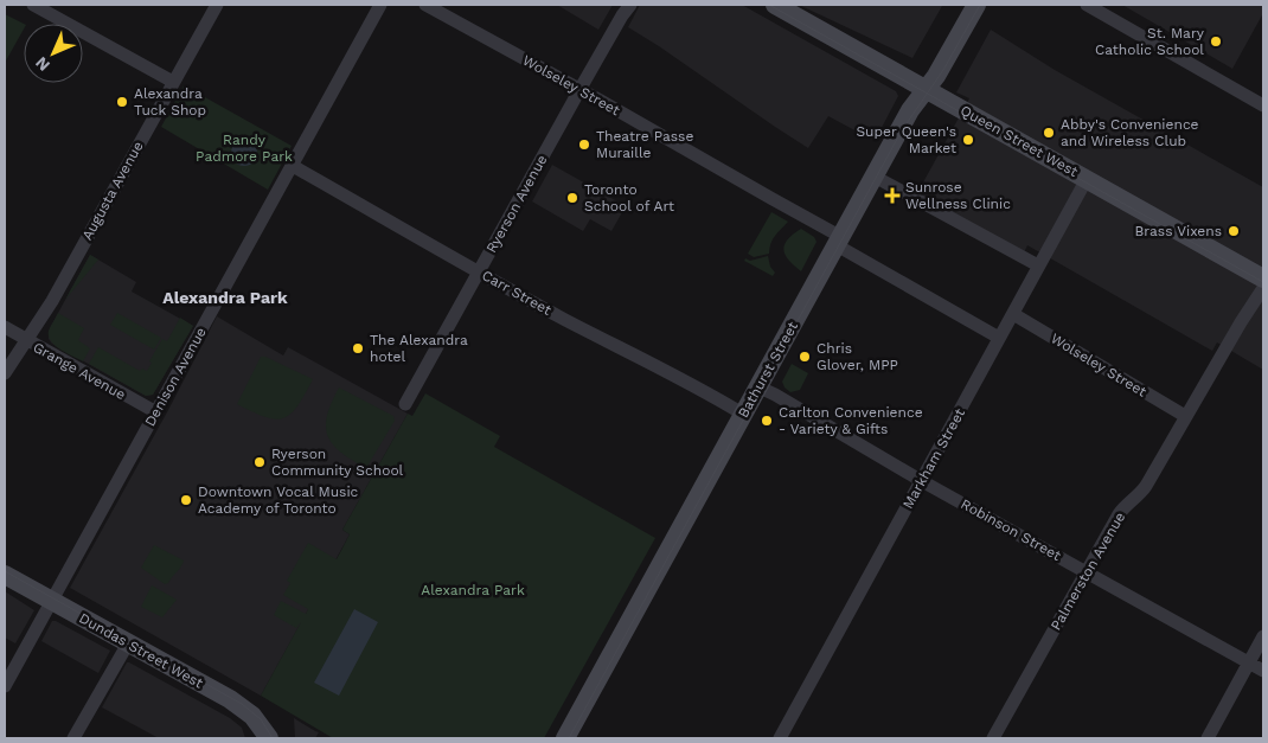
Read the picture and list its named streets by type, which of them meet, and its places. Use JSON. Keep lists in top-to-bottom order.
{
  "streets": {
    "main road": ["Queen Street West", "Bathurst Street", "Dundas Street West"],
    "street": [
      "Wolseley Street",
      "Augusta Avenue",
      "Ryerson Avenue",
      "Carr Street",
      "Grange Avenue",
      "Denison Avenue",
      "Markham Street",
      "Robinson Street",
      "Palmerston Avenue"
    ]
  },
  "crossings": [
    ["Wolseley Street", "Ryerson Avenue"],
    ["Wolseley Street", "Bathurst Street"],
    ["Wolseley Street", "Markham Street"],
    ["Wolseley Street", "Palmerston Avenue"],
    ["Queen Street West", "Bathurst Street"],
    ["Queen Street West", "Markham Street"],
    ["Augusta Avenue", "Grange Avenue"],
    ["Ryerson Avenue", "Carr Street"],
    ["Carr Street", "Bathurst Street"],
    ["Carr Street", "Denison Avenue"],
    ["Bathurst Street", "Robinson Street"],
    ["Grange Avenue", "Denison Avenue"],
    ["Denison Avenue", "Dundas Street West"],
    ["Markham Street", "Robinson Street"],
    ["Robinson Street", "Palmerston Avenue"]
  ],
  "districts": ["Alexandra Park"],
  "parks": ["Randy Padmore Park", "Alexandra Park"],
  "places": {
    "other": [
      "St. Mary Catholic School",
      "Alexandra Tuck Shop",
      "Abby's Convenience and Wireless Club",
      "Super Queen's Market",
      "Theatre Passe Muraille",
      "Toronto School of Art",
      "Brass Vixens",
      "The Alexandra hotel",
      "Chris Glover, MPP",
      "Carlton Convenience - Variety & Gifts",
      "Ryerson Community School",
      "Downtown Vocal Music Academy of Toronto"
    ],
    "health": ["Sunrose Wellness Clinic"]
  },
  "north": "bottom left"
}
